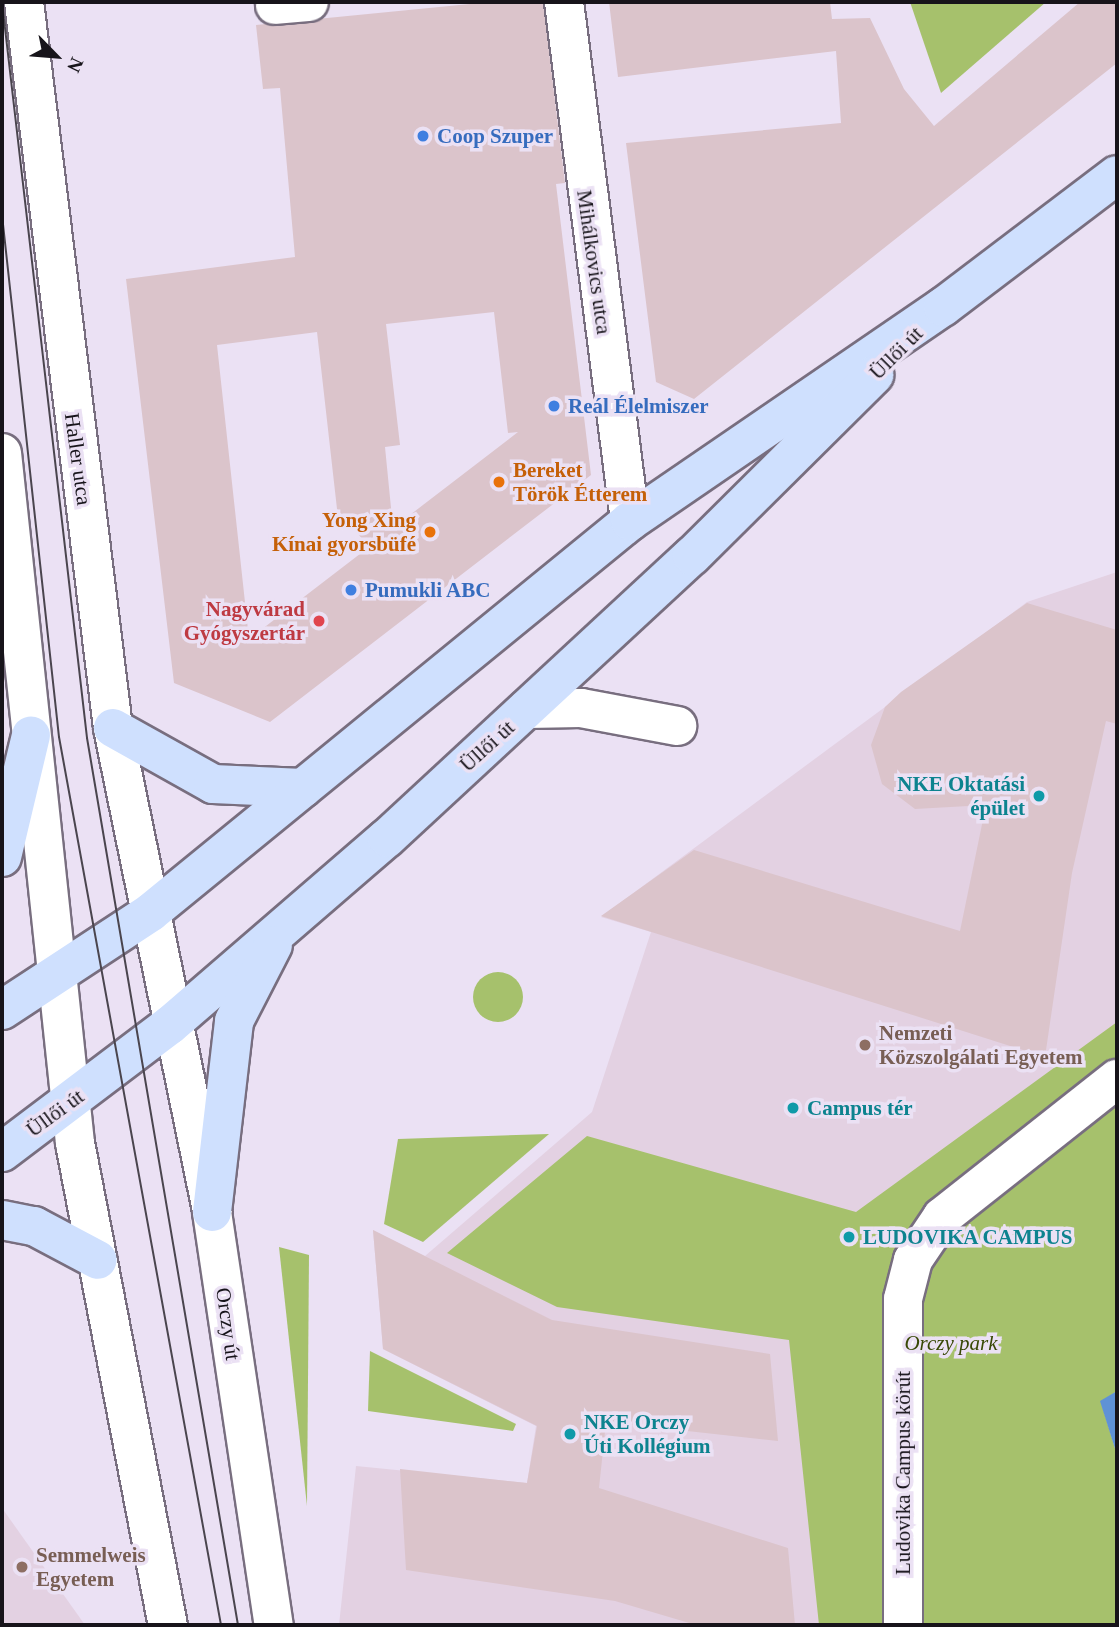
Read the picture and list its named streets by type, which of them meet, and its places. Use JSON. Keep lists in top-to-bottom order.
{
  "streets": {
    "main road": ["Üllői út"],
    "street": [
      "Mihálkovics utca",
      "Haller utca",
      "Orczy út",
      "Ludovika Campus körút"
    ]
  },
  "crossings": [
    ["Mihálkovics utca", "Üllői út"],
    ["Üllői út", "Haller utca"],
    ["Üllői út", "Orczy út"],
    ["Haller utca", "Orczy út"]
  ],
  "parks": ["Orczy park"],
  "places": [
    "Coop Szuper",
    "Reál Élelmiszer",
    "Bereket Török Étterem",
    "Yong Xing Kínai gyorsbüfé",
    "Pumukli ABC",
    "Nagyvárad Gyógyszertár",
    "NKE Oktatási épület",
    "Nemzeti Közszolgálati Egyetem",
    "Campus tér",
    "LUDOVIKA CAMPUS",
    "NKE Orczy Úti Kollégium",
    "Semmelweis Egyetem"
  ],
  "north": "bottom right"
}
